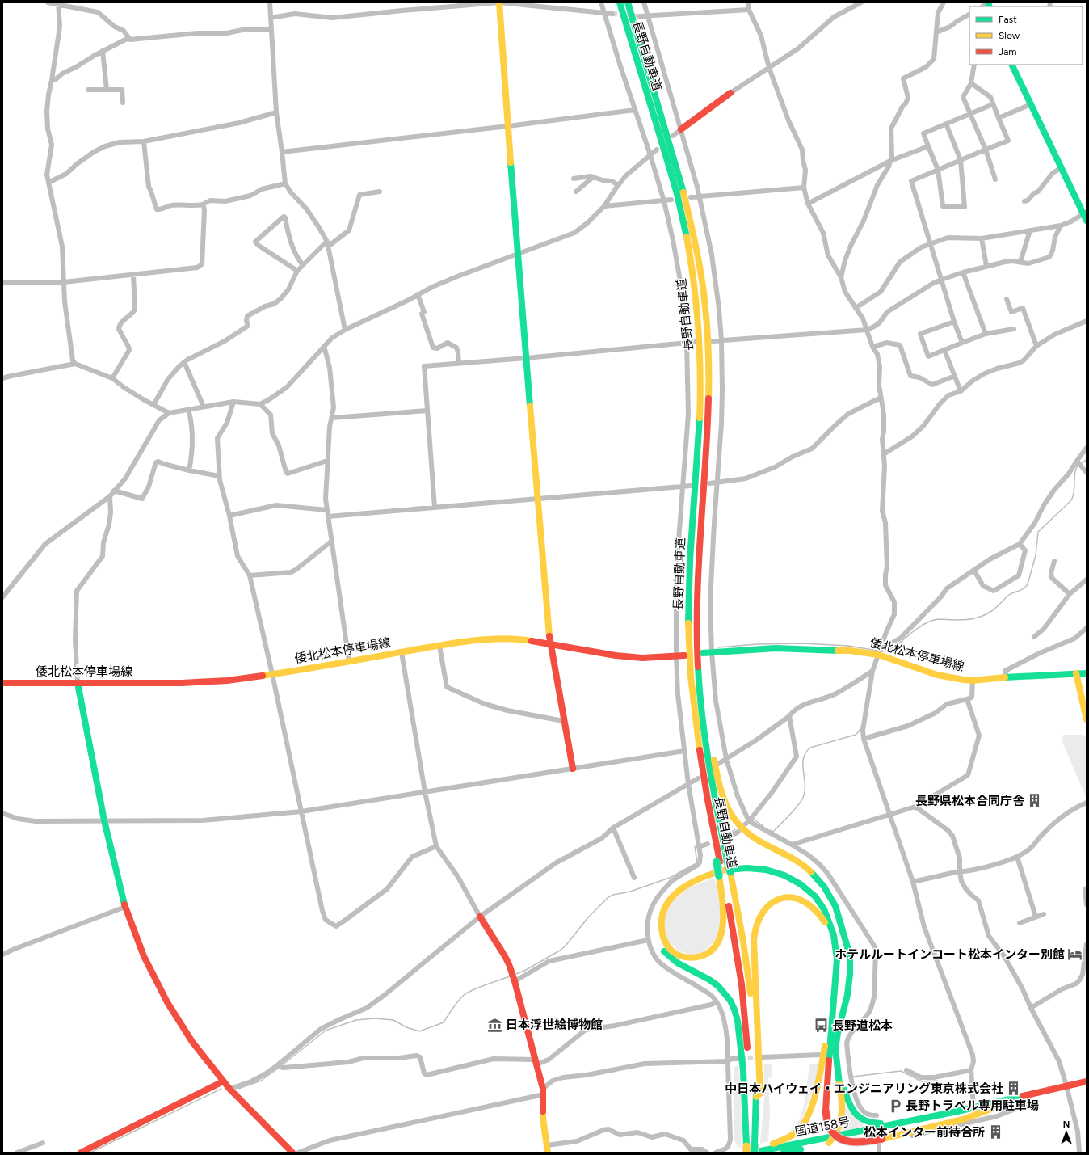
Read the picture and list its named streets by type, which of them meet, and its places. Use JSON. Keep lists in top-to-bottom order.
{
  "streets": {
    "main road": ["長野自動車道", "倭北松本停車場線", "国道158号"]
  },
  "crossings": [
    ["長野自動車道", "国道158号"]
  ],
  "places": {
    "building": ["長野県松本合同庁舎", "中日本ハイウェイ・エンジニアリング東京株式会社", "松本インター前待合所"],
    "hotel": ["ホテルルートインコート松本インター別館"],
    "museum": ["日本浮世絵博物館"],
    "bus stop": ["長野道松本"],
    "parking": ["長野トラベル専用駐車場"]
  },
  "legend": ["Fast", "Slow", "Jam"],
  "north": "top"
}
